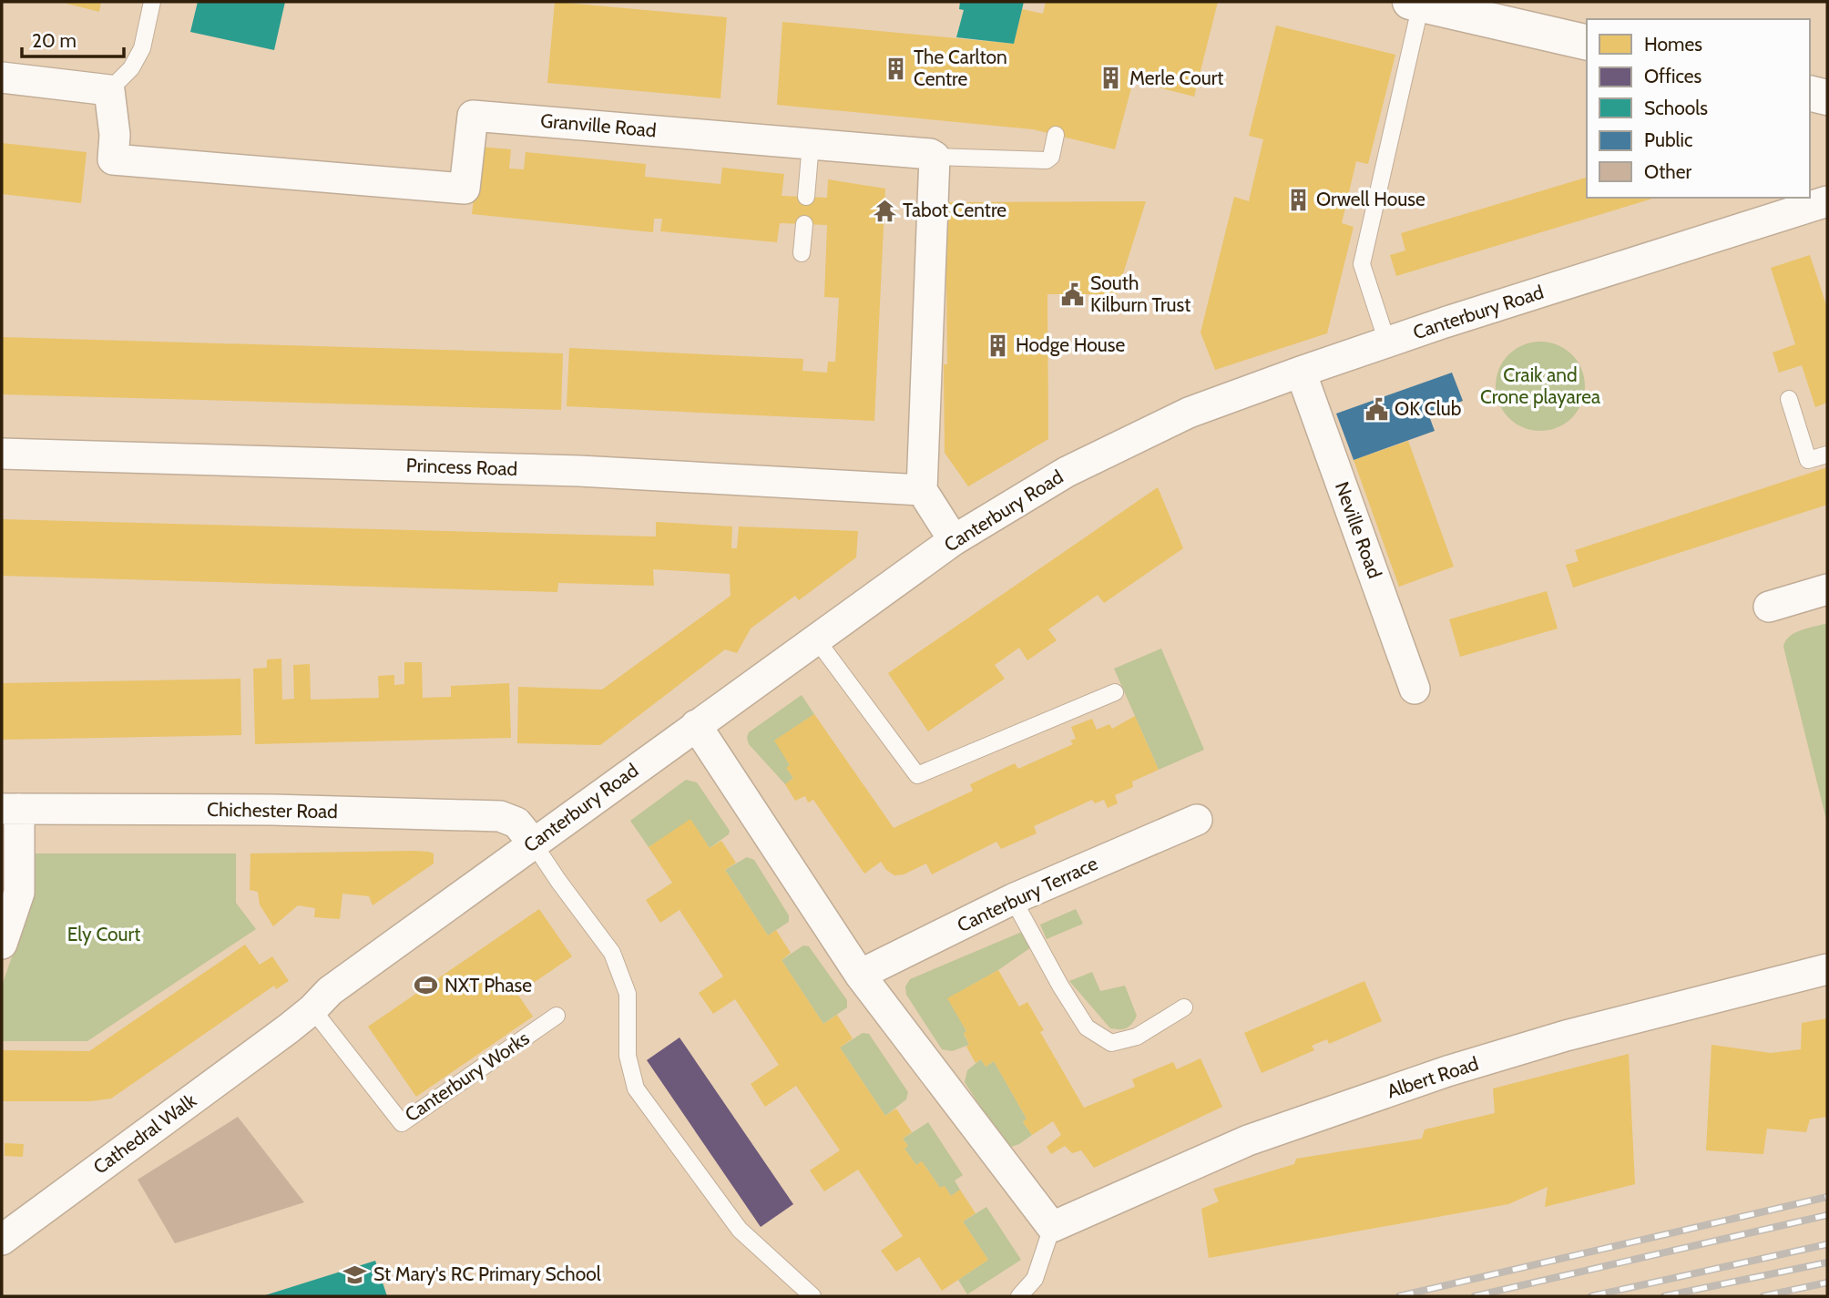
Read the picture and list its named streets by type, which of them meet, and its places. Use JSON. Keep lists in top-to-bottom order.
{
  "streets": {
    "street": [
      "Granville Road",
      "Canterbury Road",
      "Princess Road",
      "Neville Road",
      "Chichester Road",
      "Canterbury Terrace",
      "Albert Road",
      "Cathedral Walk"
    ],
    "lane": ["Canterbury Works"]
  },
  "crossings": [
    ["Canterbury Road", "Neville Road"],
    ["Canterbury Road", "Chichester Road"],
    ["Canterbury Road", "Canterbury Works"],
    ["Canterbury Road", "Cathedral Walk"]
  ],
  "parks": ["Craik and Crone playarea", "Ely Court"],
  "places": {
    "building": [
      "The Carlton Centre",
      "Merle Court",
      "Orwell House",
      "Hodge House"
    ],
    "temple": ["Tabot Centre"],
    "public building": ["South Kilburn Trust", "OK Club"],
    "sports": ["NXT Phase"],
    "school or university": ["St Mary's RC Primary School"]
  },
  "legend": [
    "Homes",
    "Offices",
    "Schools",
    "Public",
    "Other"
  ],
  "scale_bar": "20 m"
}
